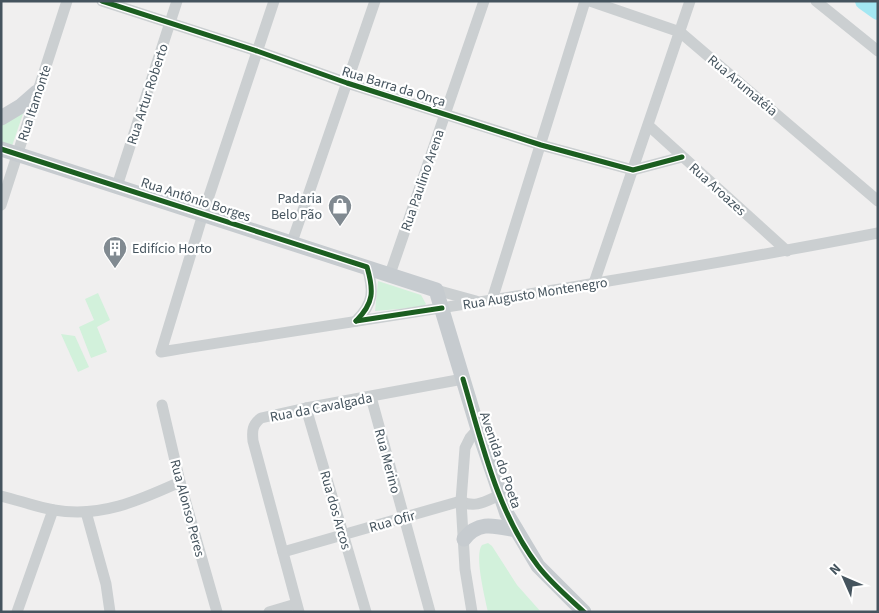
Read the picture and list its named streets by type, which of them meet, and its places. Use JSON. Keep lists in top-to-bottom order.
{
  "streets": {
    "main road": ["Rua Antônio Borges", "Avenida do Poeta"],
    "street": [
      "Rua Arumatéia",
      "Rua Barra da Onça",
      "Rua Artur Roberto",
      "Rua Itamonte",
      "Rua Paulino Arena",
      "Rua Aroazes",
      "Rua Augusto Montenegro",
      "Rua da Cavalgada",
      "Rua Merino",
      "Rua Alonso Peres",
      "Rua dos Arcos",
      "Rua Ofir"
    ]
  },
  "crossings": [
    ["Rua Barra da Onça", "Rua Artur Roberto"],
    ["Rua Barra da Onça", "Rua Paulino Arena"],
    ["Rua Barra da Onça", "Rua Aroazes"],
    ["Rua Artur Roberto", "Rua Antônio Borges"],
    ["Rua Itamonte", "Rua Antônio Borges"],
    ["Rua Paulino Arena", "Rua Antônio Borges"],
    ["Rua Aroazes", "Rua Augusto Montenegro"],
    ["Rua Antônio Borges", "Rua Augusto Montenegro"],
    ["Rua Antônio Borges", "Avenida do Poeta"],
    ["Rua Augusto Montenegro", "Avenida do Poeta"],
    ["Rua da Cavalgada", "Avenida do Poeta"],
    ["Rua da Cavalgada", "Rua Merino"],
    ["Rua da Cavalgada", "Rua dos Arcos"],
    ["Rua da Cavalgada", "Rua Ofir"],
    ["Avenida do Poeta", "Rua Ofir"],
    ["Rua Merino", "Rua Ofir"],
    ["Rua dos Arcos", "Rua Ofir"]
  ],
  "places": {
    "shop": ["Padaria Belo Pão"],
    "building": ["Edifício Horto"]
  },
  "north": "top left"
}
